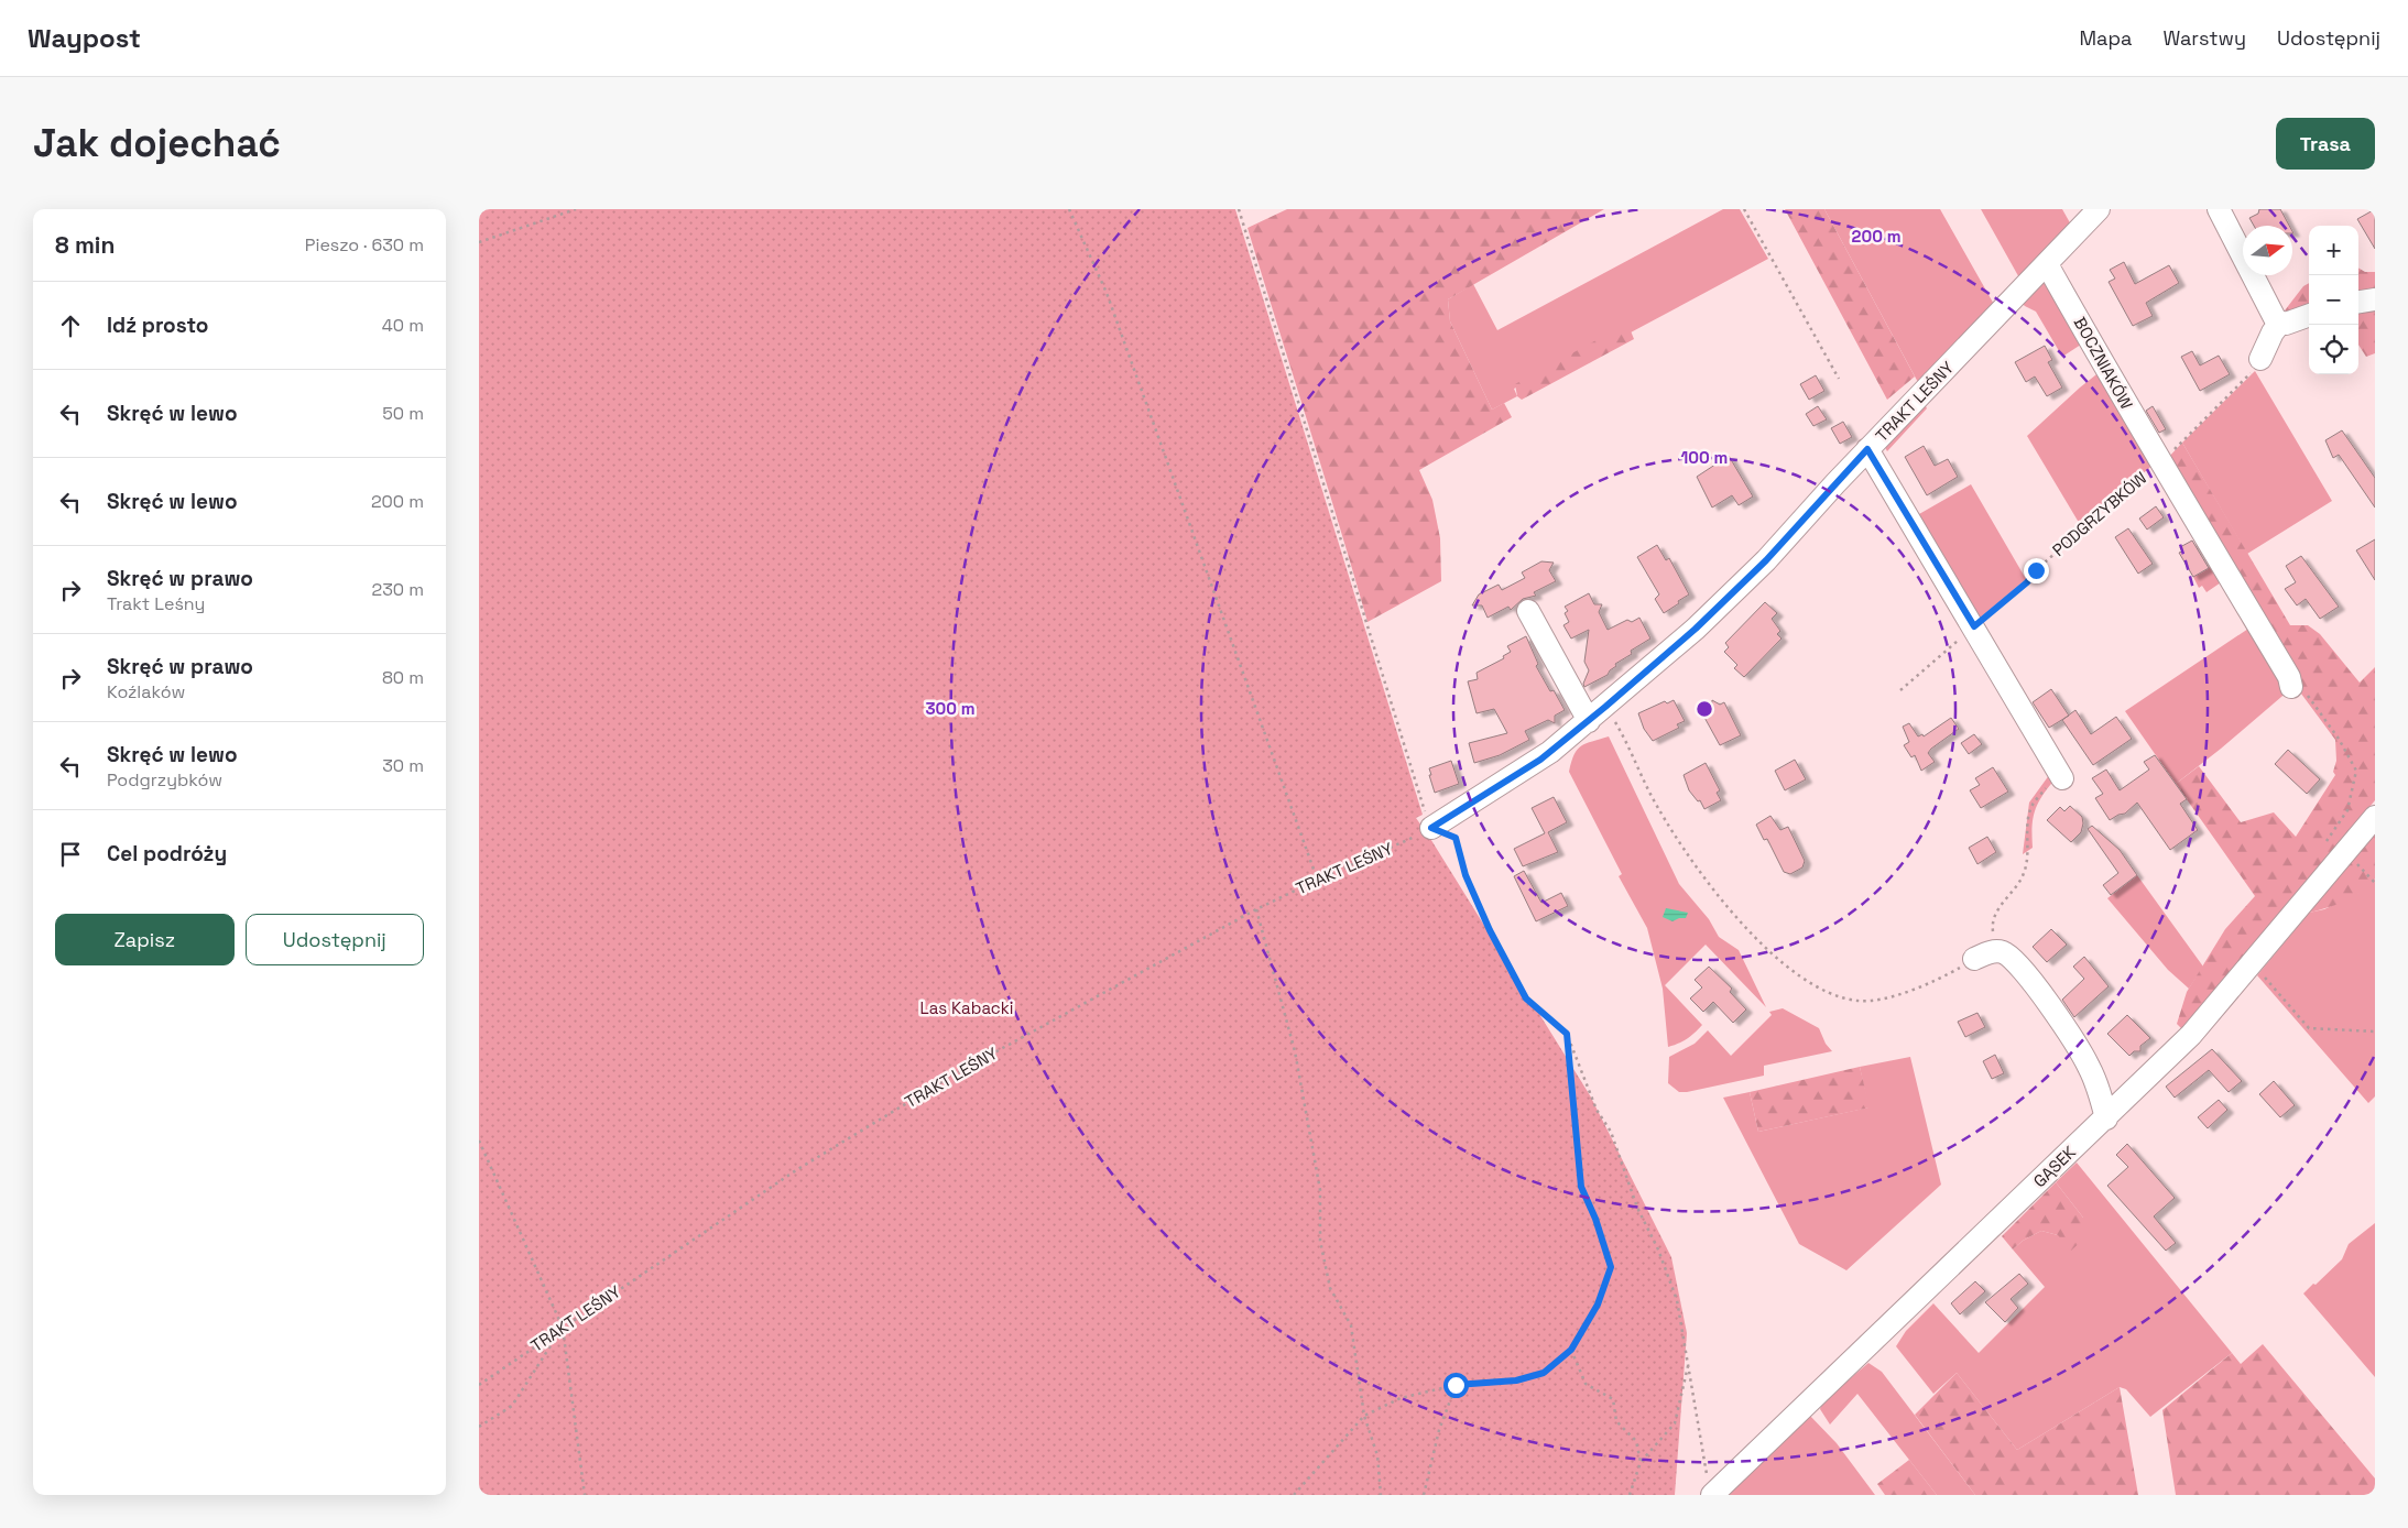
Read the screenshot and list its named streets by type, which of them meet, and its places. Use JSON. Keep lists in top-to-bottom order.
{
  "streets": {
    "street": ["BOCZNIAKÓW", "TRAKT LEŚNY", "GĄSEK"],
    "path": ["PODGRZYBKÓW"]
  },
  "crossings": [
    ["BOCZNIAKÓW", "TRAKT LEŚNY"],
    ["BOCZNIAKÓW", "PODGRZYBKÓW"]
  ],
  "parks": ["Las Kabacki"],
  "north": "right",
  "page": {
    "header": "Waypost",
    "nav": ["Mapa", "Warstwy", "Udostępnij"],
    "buttons": [
      "Trasa",
      ["Zapisz", "Udostępnij"]
    ],
    "title": "Jak dojechać",
    "heading": ["8 min", "Pieszo · 630 m"],
    "map_buttons": ["+", "−"],
    "list": [
      ["Idź prosto", "40 m"],
      ["Skręć w lewo", "50 m"],
      ["Skręć w lewo", "200 m"],
      ["Skręć w prawo", "Trakt Leśny", "230 m"],
      ["Skręć w prawo", "Koźlaków", "80 m"],
      ["Skręć w lewo", "Podgrzybków", "30 m"],
      "Cel podróży"
    ]
  },
  "rings": ["200 m", "100 m", "300 m"]
}
